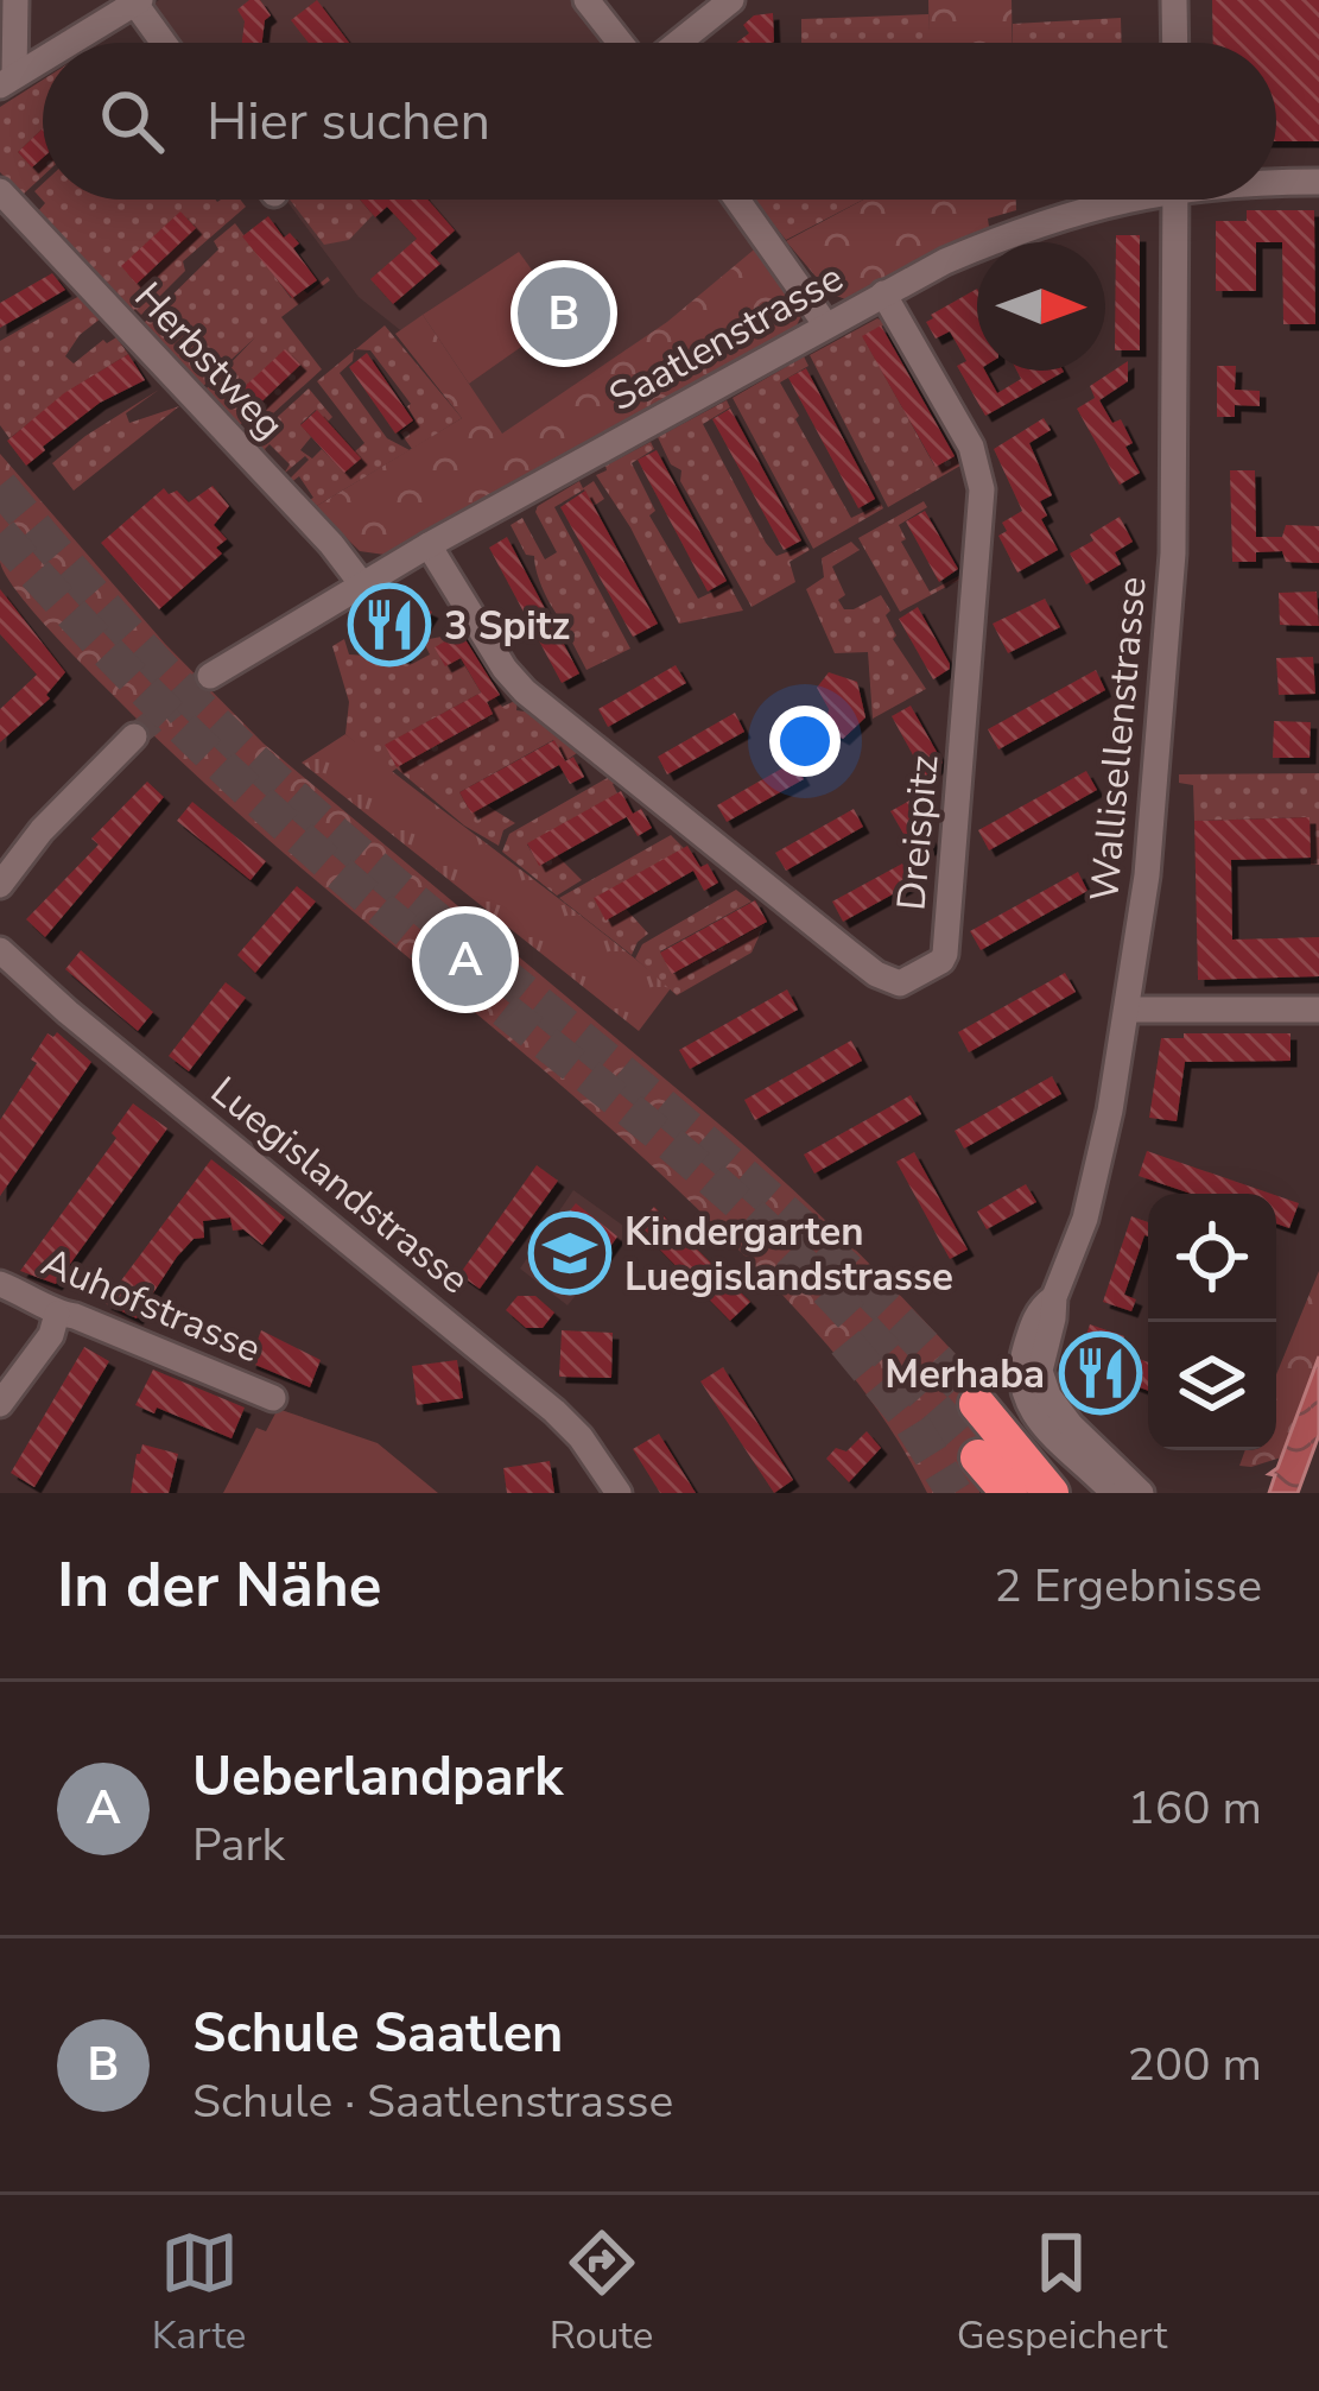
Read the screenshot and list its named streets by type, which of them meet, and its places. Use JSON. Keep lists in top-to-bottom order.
{
  "streets": {
    "street": [
      "Saatlenstrasse",
      "Herbstweg",
      "Wallisellenstrasse",
      "Dreispitz",
      "Luegislandstrasse",
      "Auhofstrasse"
    ]
  },
  "crossings": [
    ["Saatlenstrasse", "Herbstweg"],
    ["Saatlenstrasse", "Dreispitz"]
  ],
  "places": {
    "restaurant": ["3 Spitz", "Merhaba"],
    "school or university": ["Kindergarten Luegislandstrasse"]
  },
  "north": "right",
  "page": {
    "search": "Hier suchen",
    "pins": ["B", "A"],
    "heading": ["In der Nähe", "2 Ergebnisse"],
    "list": [
      {
        "mark": "A",
        "name": "Ueberlandpark",
        "note": "Park",
        "value": "160 m"
      },
      {
        "mark": "B",
        "name": "Schule Saatlen",
        "note": "Schule · Saatlenstrasse",
        "value": "200 m"
      }
    ],
    "nav": ["Karte", "Route", "Gespeichert"]
  }
}
